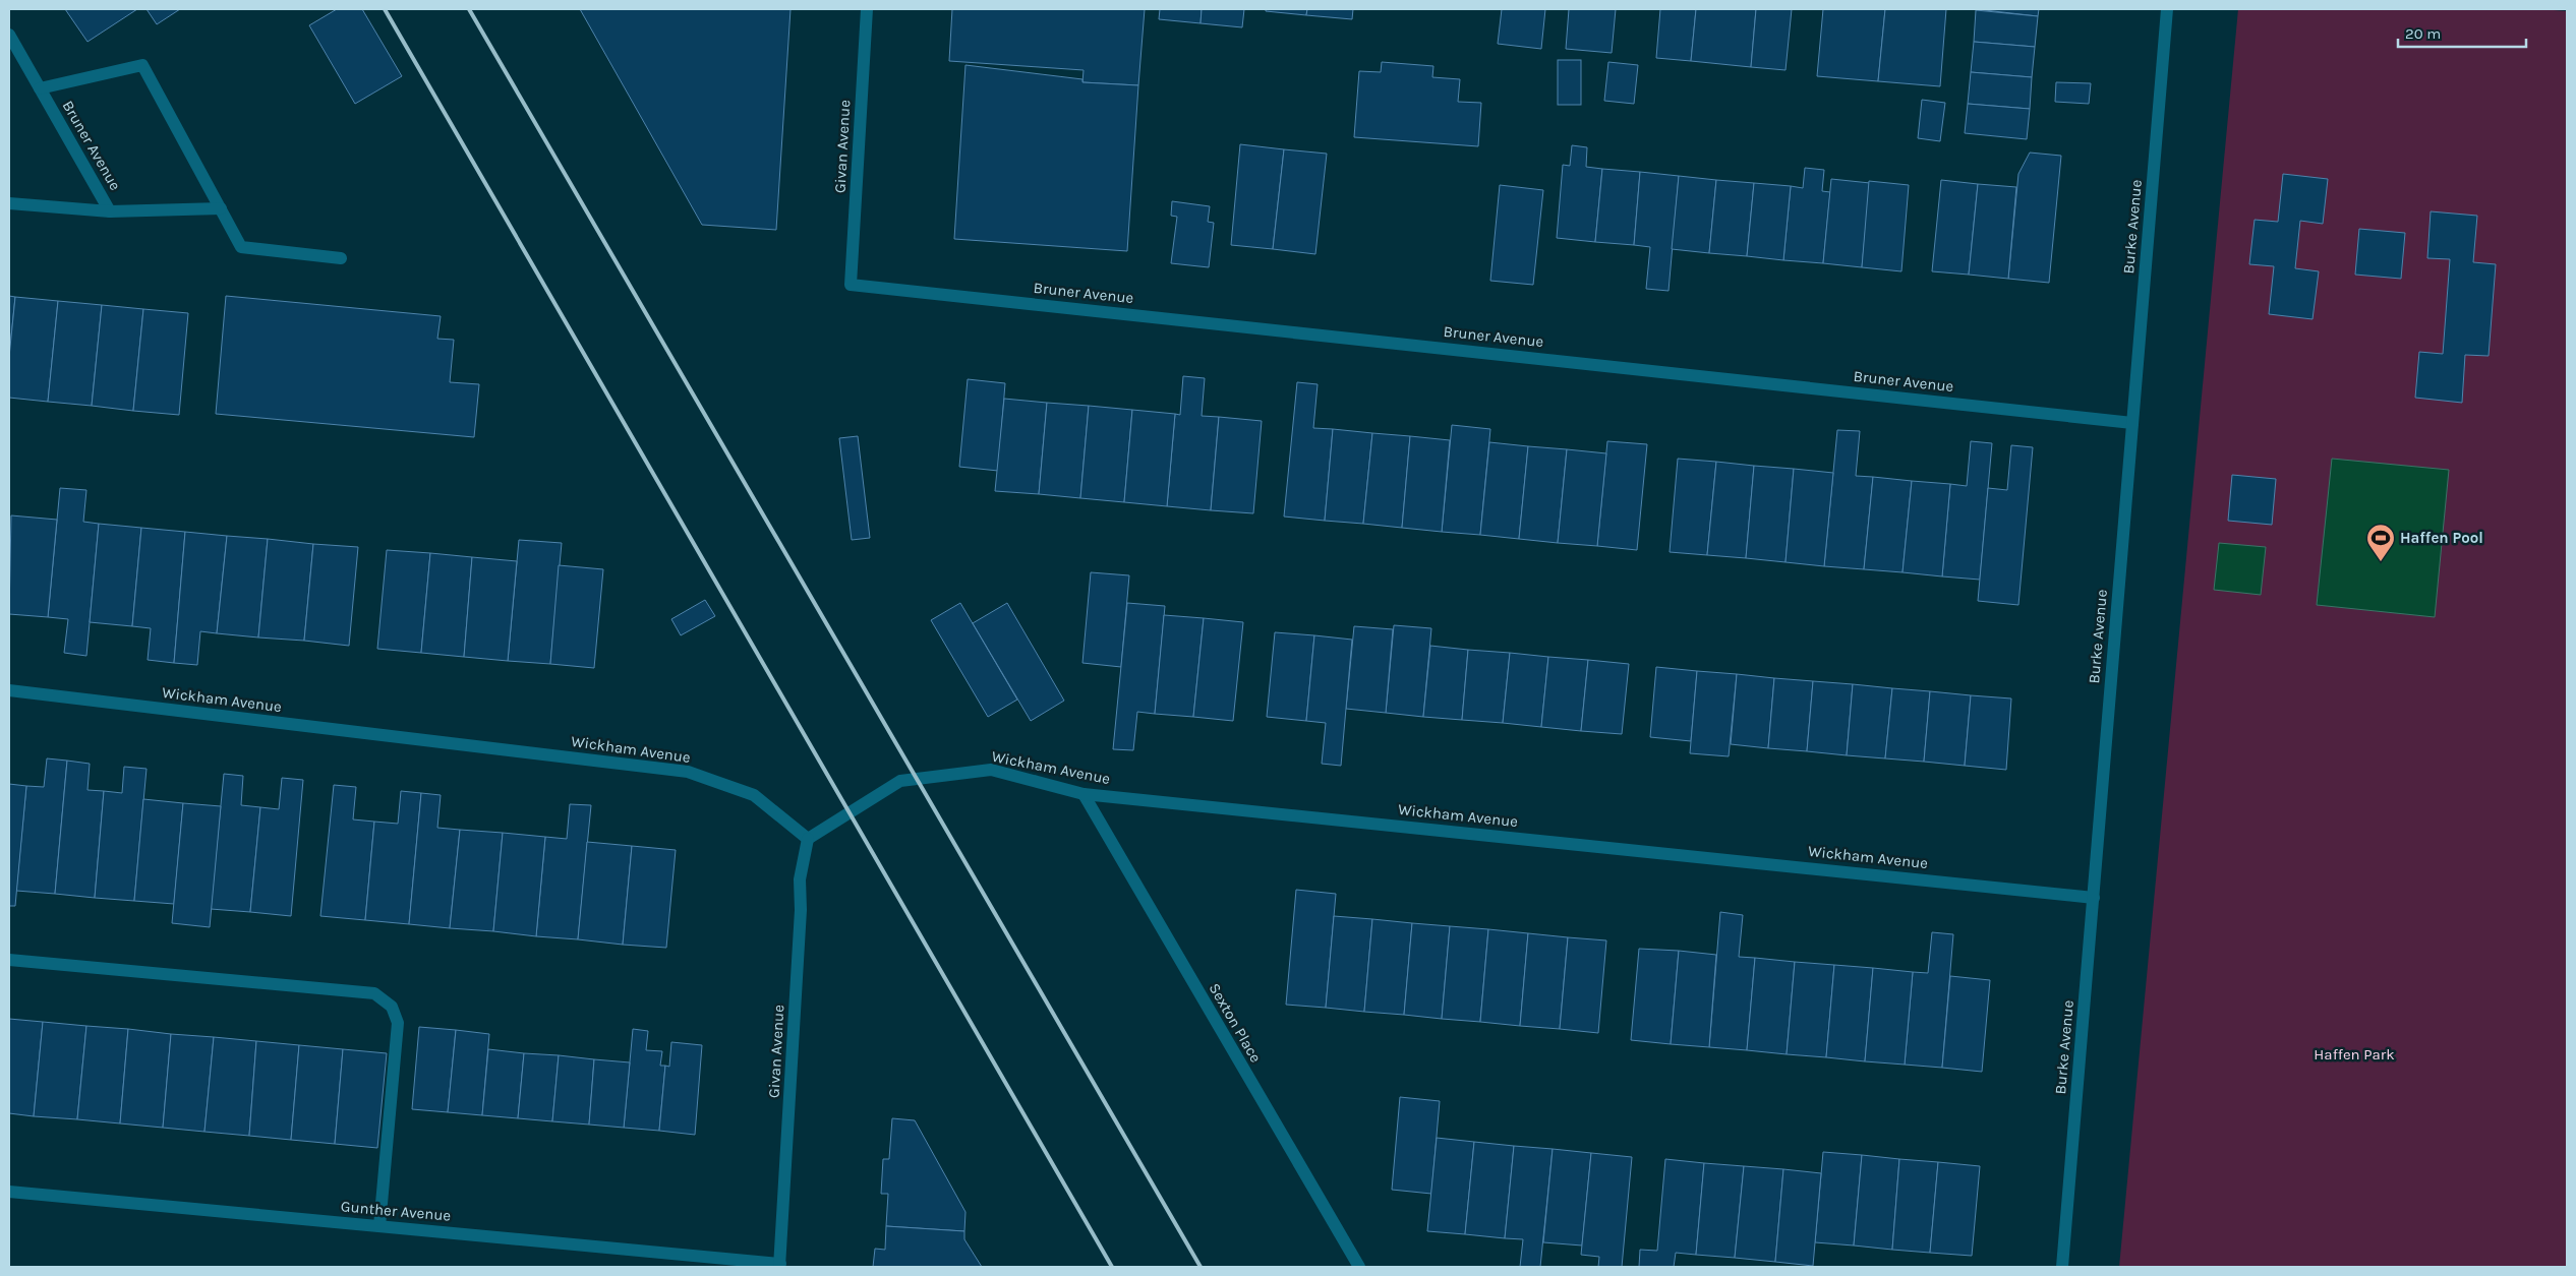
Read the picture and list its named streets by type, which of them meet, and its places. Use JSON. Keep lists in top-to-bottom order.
{
  "streets": {
    "street": [
      "Bruner Avenue",
      "Givan Avenue",
      "Burke Avenue",
      "Wickham Avenue",
      "Sexton Place",
      "Gunther Avenue"
    ]
  },
  "crossings": [
    ["Bruner Avenue", "Givan Avenue"],
    ["Bruner Avenue", "Burke Avenue"],
    ["Givan Avenue", "Wickham Avenue"],
    ["Givan Avenue", "Gunther Avenue"],
    ["Burke Avenue", "Wickham Avenue"],
    ["Wickham Avenue", "Sexton Place"]
  ],
  "parks": ["Haffen Park"],
  "places": {
    "sports": ["Haffen Pool"]
  },
  "scale_bar": "20 m"
}
